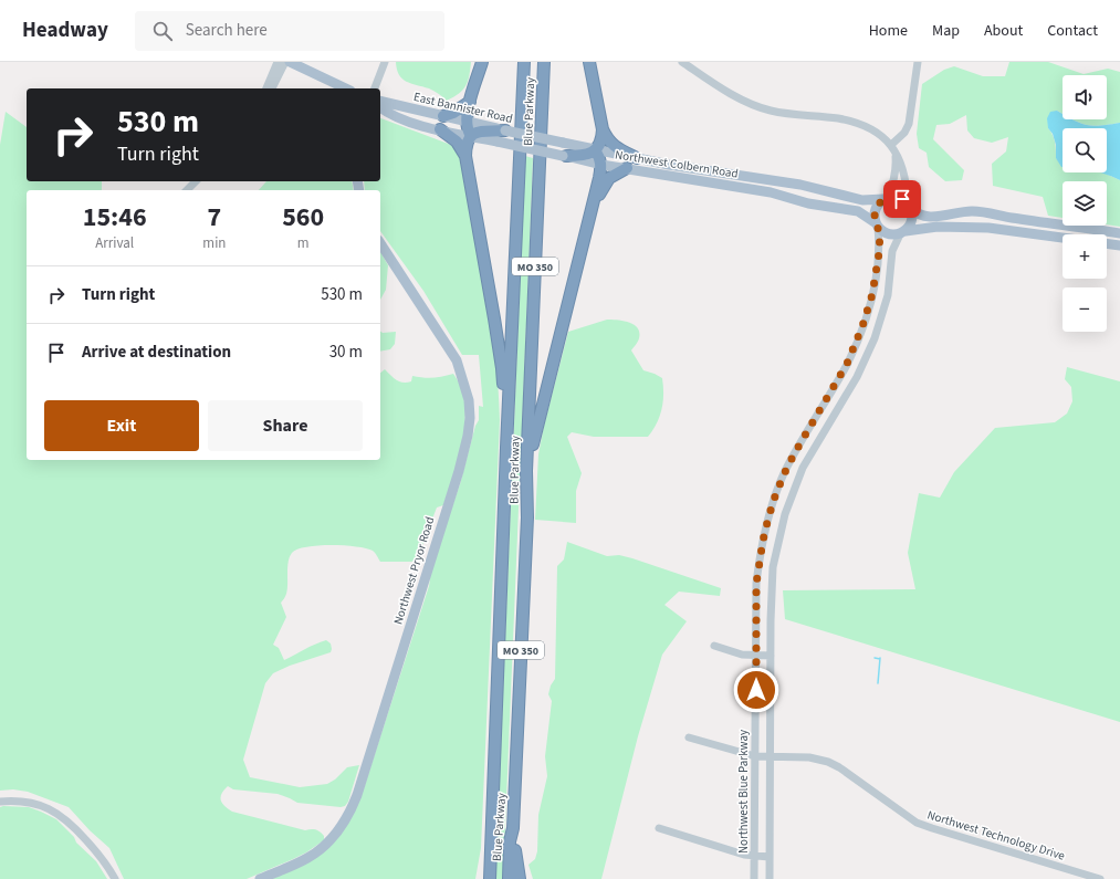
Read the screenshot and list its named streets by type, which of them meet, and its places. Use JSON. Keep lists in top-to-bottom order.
{
  "streets": {
    "highway": ["Blue Parkway", "MO 350"],
    "main road": ["East Bannister Road", "Northwest Colbern Road", "Northwest Pryor Road"],
    "street": ["Northwest Blue Parkway", "Northwest Technology Drive"]
  },
  "crossings": [
    ["East Bannister Road", "Northwest Colbern Road"],
    ["Northwest Colbern Road", "Northwest Blue Parkway"],
    ["Northwest Blue Parkway", "Northwest Technology Drive"]
  ],
  "page": {
    "header": "Headway",
    "search": "Search here",
    "nav": [
      "Home",
      "Map",
      "About",
      "Contact"
    ],
    "map_buttons": ["+", "−"],
    "turn": ["530 m", "Turn right"],
    "eta": [
      "15:46",
      "Arrival",
      "7",
      "min",
      "560",
      "m"
    ],
    "list": [
      {
        "name": "Turn right",
        "value": "530 m"
      },
      {
        "name": "Arrive at destination",
        "value": "30 m"
      }
    ],
    "buttons": ["Exit", "Share"]
  }
}
